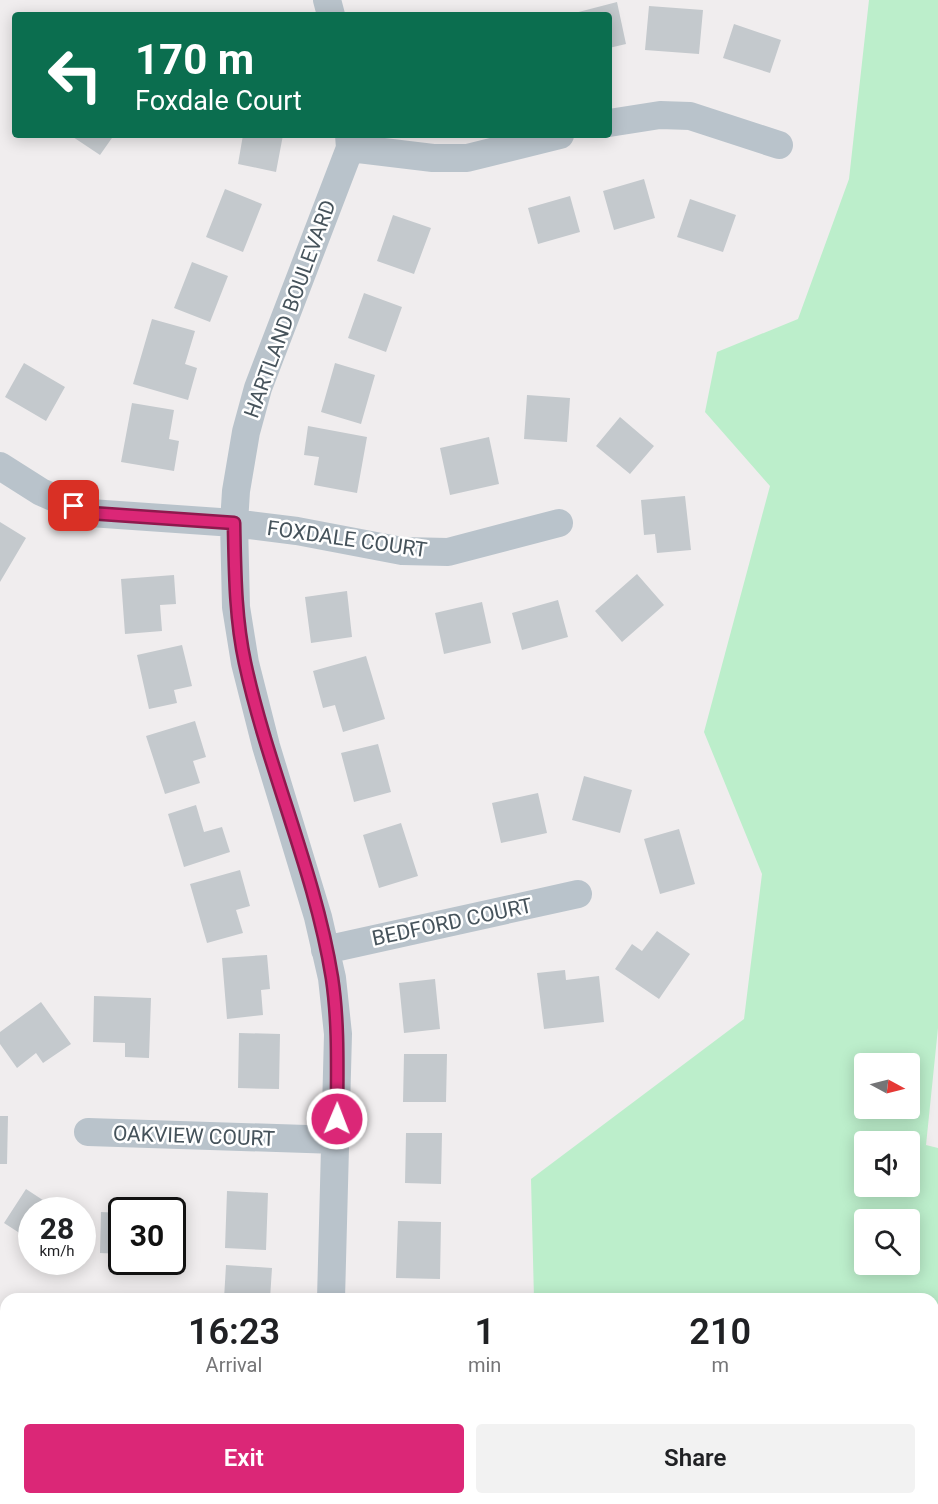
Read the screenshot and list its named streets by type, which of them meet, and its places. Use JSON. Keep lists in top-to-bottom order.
{
  "streets": {
    "street": [
      "HARTLAND BOULEVARD",
      "FOXDALE COURT",
      "BEDFORD COURT",
      "OAKVIEW COURT"
    ]
  },
  "crossings": [
    ["HARTLAND BOULEVARD", "FOXDALE COURT"],
    ["HARTLAND BOULEVARD", "BEDFORD COURT"],
    ["HARTLAND BOULEVARD", "OAKVIEW COURT"]
  ],
  "north": "right",
  "page": {
    "turn": ["170 m", "Foxdale Court"],
    "speed": "28 km/h",
    "limit": "30",
    "eta": [
      "16:23",
      "Arrival",
      "1",
      "min",
      "210",
      "m"
    ],
    "buttons": ["Exit", "Share"]
  }
}
